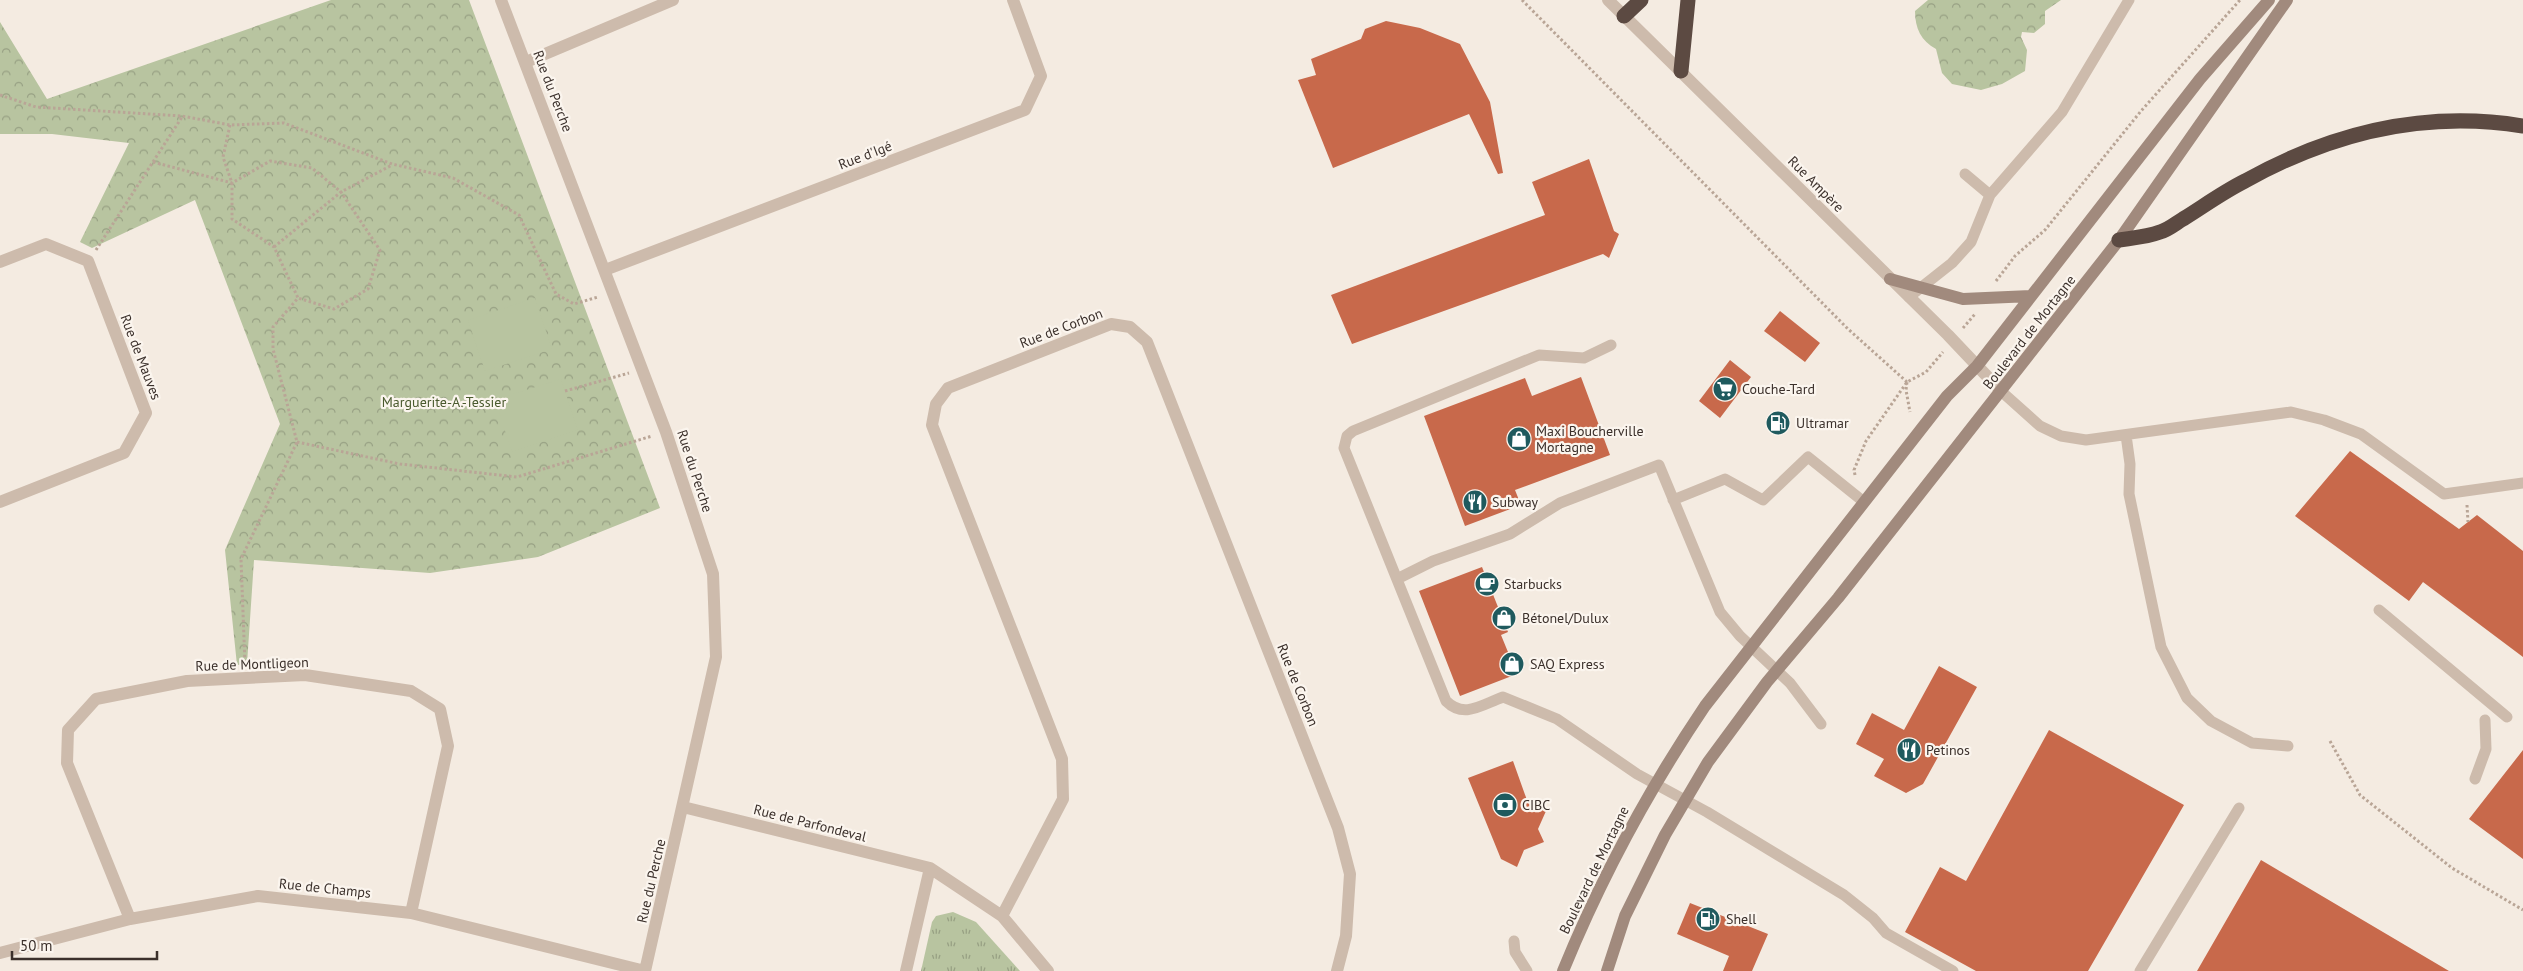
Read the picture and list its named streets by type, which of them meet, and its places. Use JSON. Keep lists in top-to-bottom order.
{
  "streets": {
    "main road": ["Boulevard de Mortagne"],
    "street": [
      "Rue du Perche",
      "Rue d'Igé",
      "Rue Ampère",
      "Rue de Corbon",
      "Rue de Mauves",
      "Rue de Montligeon",
      "Rue de Parfondeval",
      "Rue de Champs"
    ]
  },
  "crossings": [
    ["Rue du Perche", "Rue d'Igé"],
    ["Rue du Perche", "Rue de Parfondeval"],
    ["Rue du Perche", "Rue de Champs"],
    ["Rue Ampère", "Boulevard de Mortagne"],
    ["Rue de Corbon", "Rue de Parfondeval"],
    ["Rue de Montligeon", "Rue de Champs"]
  ],
  "parks": ["Marguerite-A.-Tessier"],
  "places": {
    "supermarket": ["Couche-Tard"],
    "fuel station": ["Ultramar", "Shell"],
    "shop": ["Maxi Boucherville Mortagne", "Bétonel/Dulux", "SAQ Express"],
    "restaurant": ["Subway", "Petinos"],
    "cafe": ["Starbucks"],
    "bank": ["CIBC"]
  },
  "scale_bar": "50 m"
}
